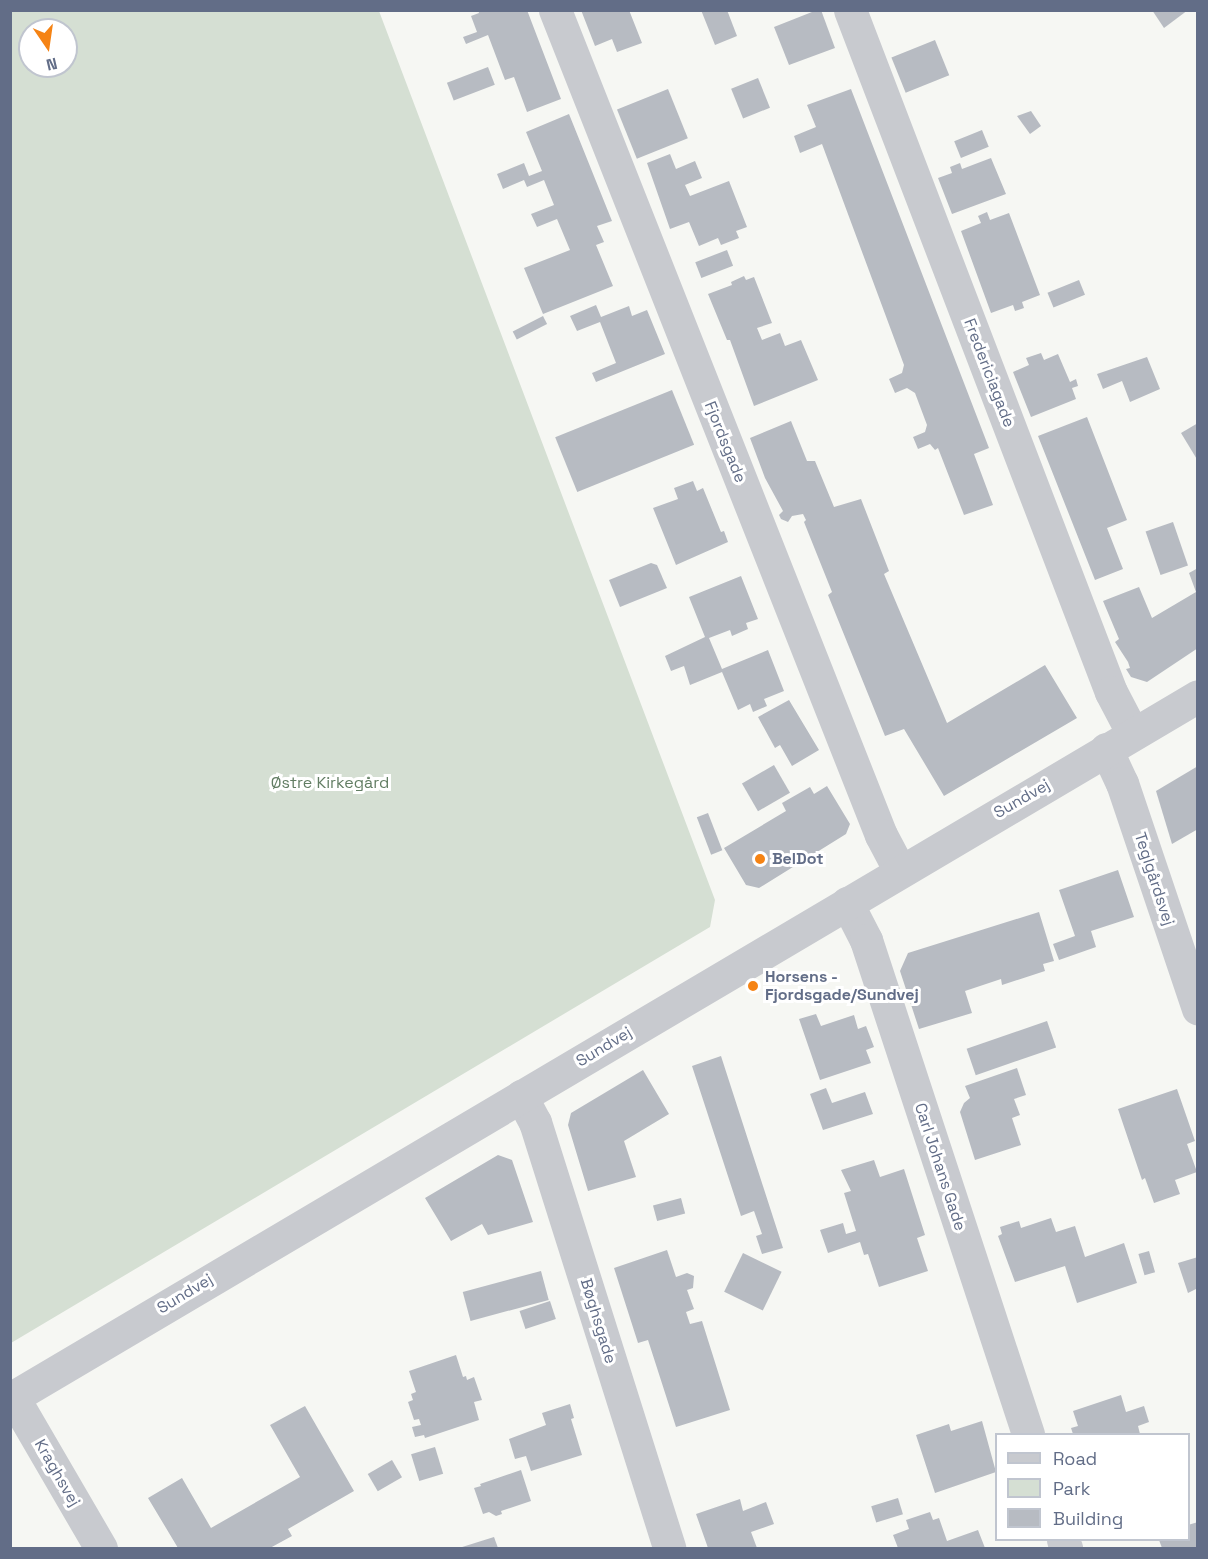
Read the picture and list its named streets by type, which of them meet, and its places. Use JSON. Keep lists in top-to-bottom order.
{
  "streets": {
    "street": [
      "Fredericiagade",
      "Fjordsgade",
      "Sundvej",
      "Teglgårdsvej",
      "Carl Johans Gade",
      "Bøghsgade",
      "Kraghsvej"
    ]
  },
  "crossings": [
    ["Fredericiagade", "Sundvej"],
    ["Fredericiagade", "Teglgårdsvej"],
    ["Fjordsgade", "Sundvej"],
    ["Sundvej", "Teglgårdsvej"],
    ["Sundvej", "Carl Johans Gade"],
    ["Sundvej", "Bøghsgade"],
    ["Sundvej", "Kraghsvej"]
  ],
  "parks": ["Østre Kirkegård"],
  "places": ["BelDot", "Horsens - Fjordsgade/Sundvej"],
  "legend": ["Road", "Park", "Building"],
  "north": "bottom"
}
